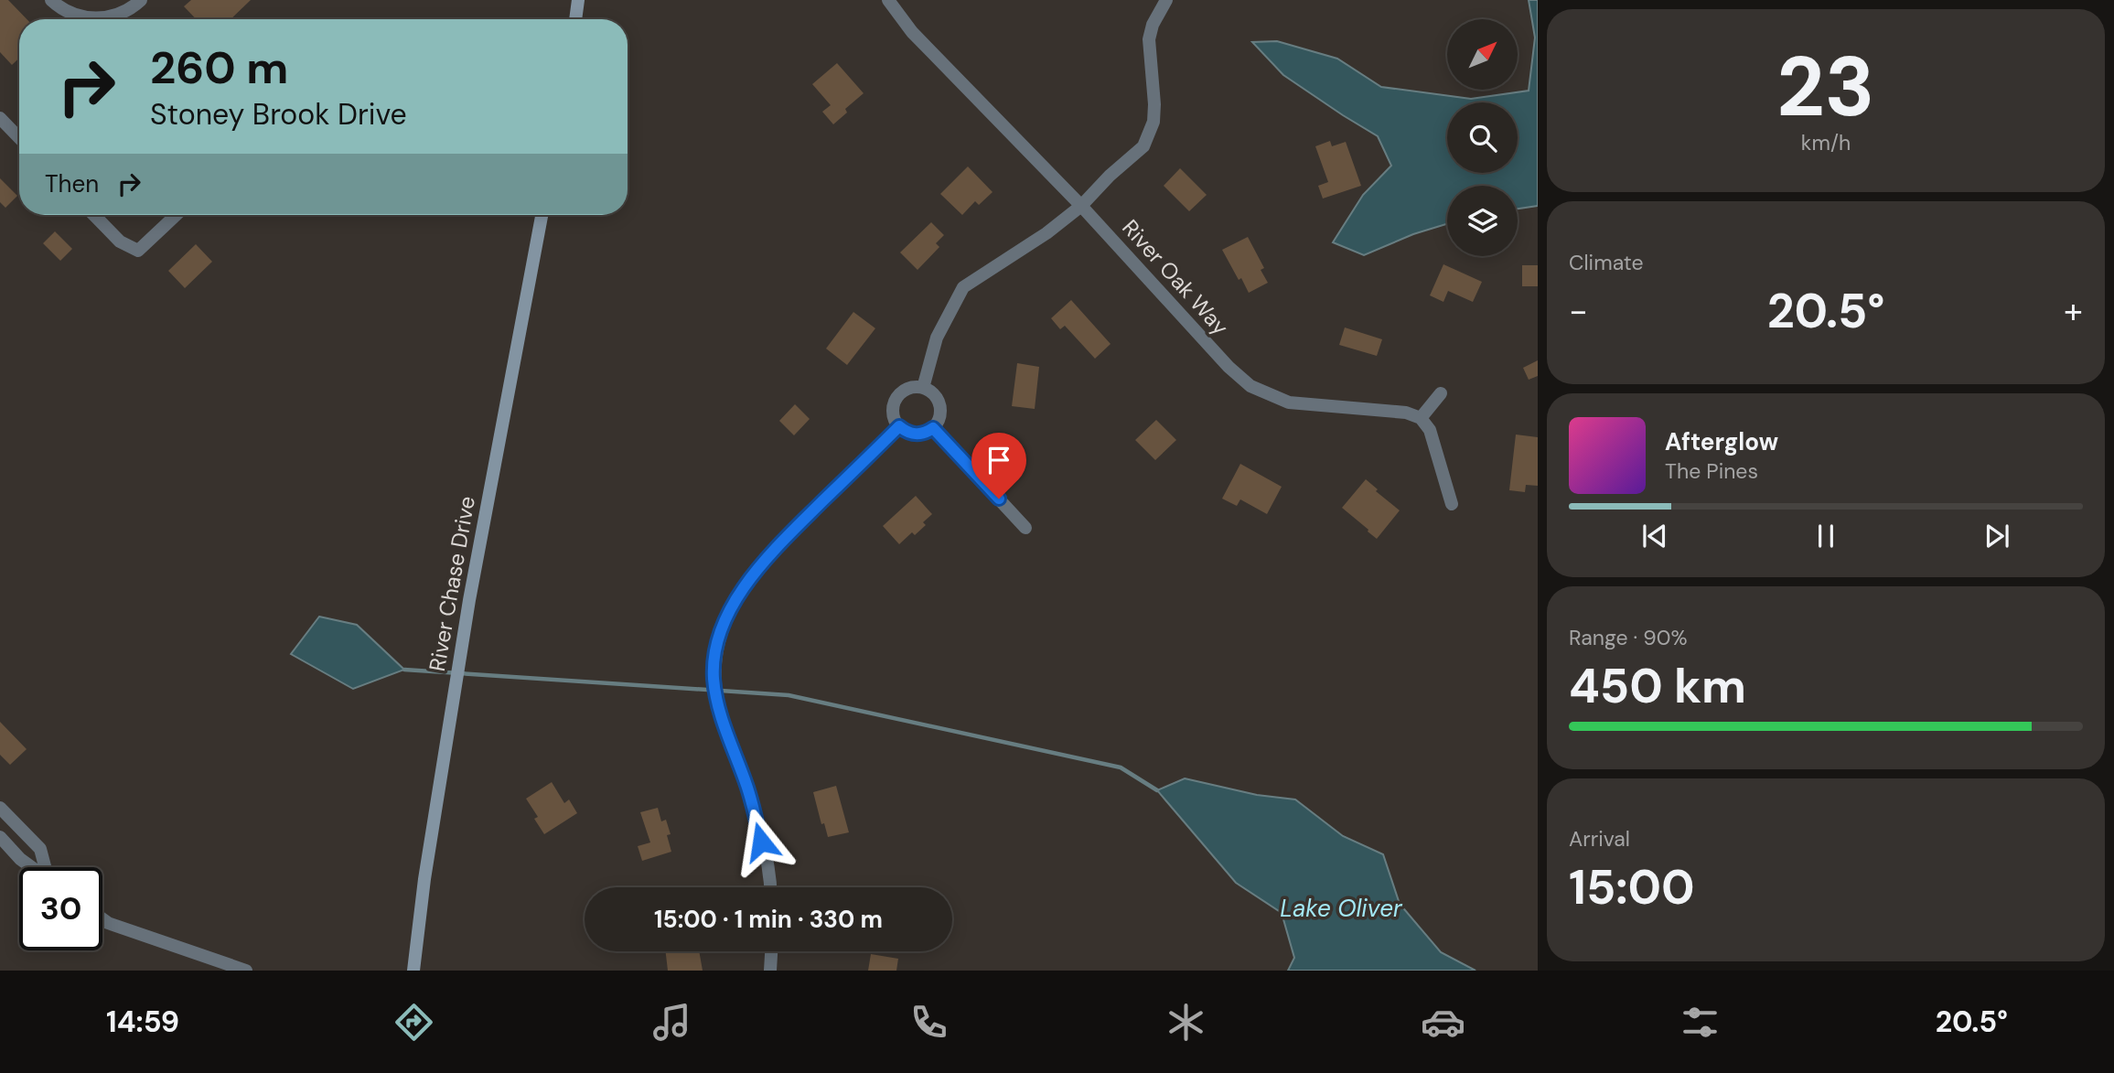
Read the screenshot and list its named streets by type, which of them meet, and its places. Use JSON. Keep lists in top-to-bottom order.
{
  "streets": {
    "street": ["River Oak Way", "River Chase Drive"]
  },
  "water": ["Lake Oliver"],
  "north": "top right",
  "page": {
    "tile": [
      ["23", "km/h"],
      "Climate",
      ["Range · 90%", "450 km"],
      ["Arrival", "15:00"]
    ],
    "turn": ["260 m", "Stoney Brook Drive"],
    "then": "Then",
    "heat": ["−", "20.5°", "+"],
    "song": ["Afterglow", "The Pines"],
    "limit": "30",
    "trip": "15:00 · 1 min · 330 m",
    "tabs": ["14:59", "20.5°"]
  }
}
